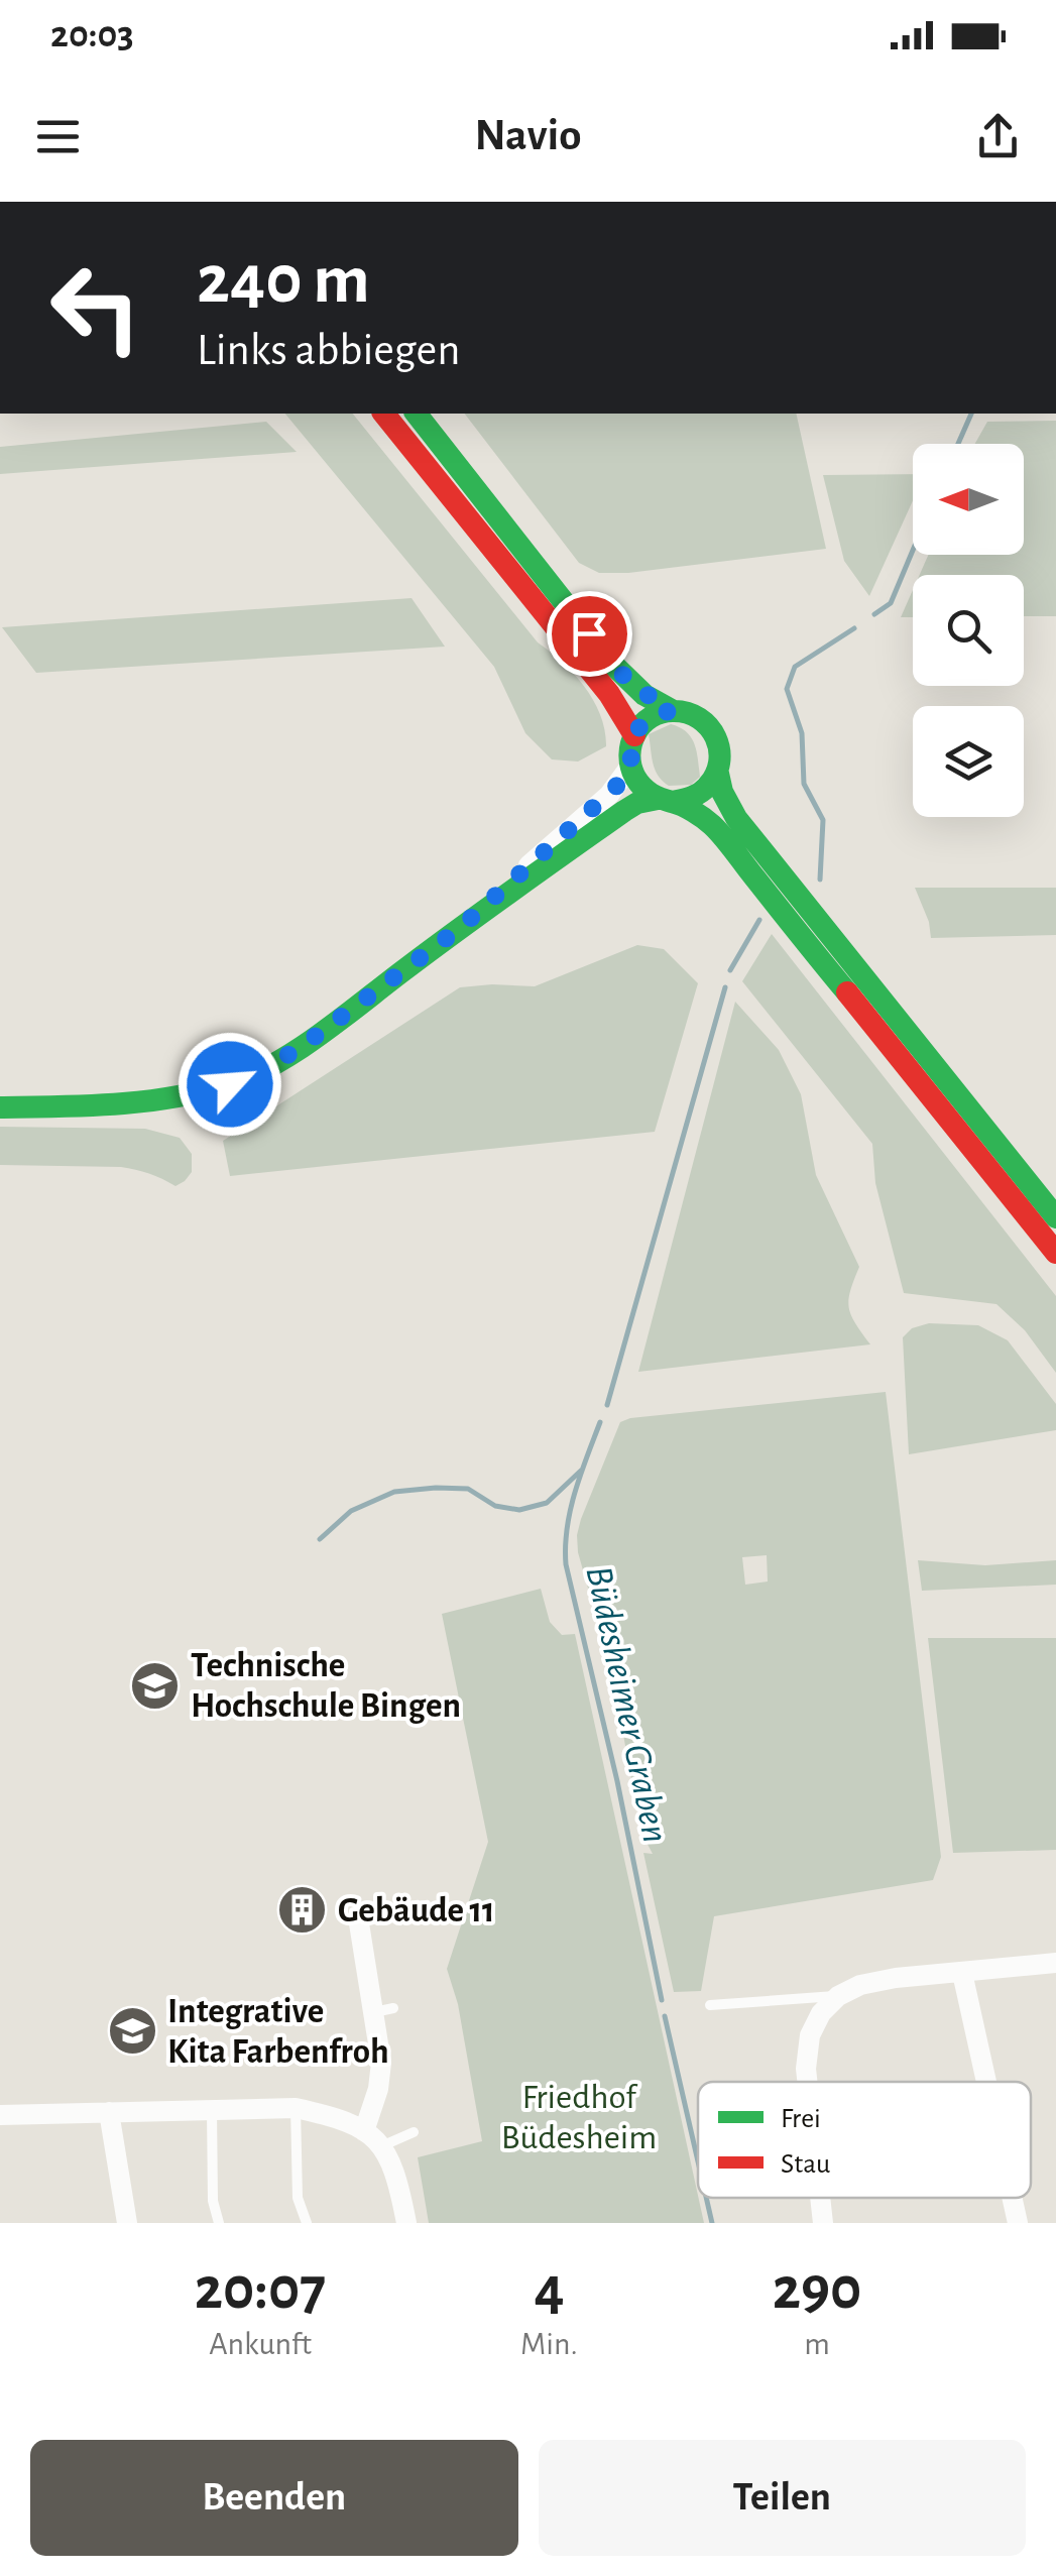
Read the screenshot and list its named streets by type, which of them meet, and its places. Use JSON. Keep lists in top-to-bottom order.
{
  "water": ["Büdesheimer Graben"],
  "parks": ["Friedhof Büdesheim"],
  "places": {
    "school or university": ["Technische Hochschule Bingen", "Integrative Kita Farbenfroh"],
    "building": ["Gebäude 11"]
  },
  "legend": ["Frei", "Stau"],
  "north": "left",
  "page": {
    "status": "20:03",
    "header": "Navio",
    "turn": ["240 m", "Links abbiegen"],
    "eta": [
      "20:07",
      "Ankunft",
      "4",
      "Min.",
      "290",
      "m"
    ],
    "buttons": ["Beenden", "Teilen"]
  }
}
